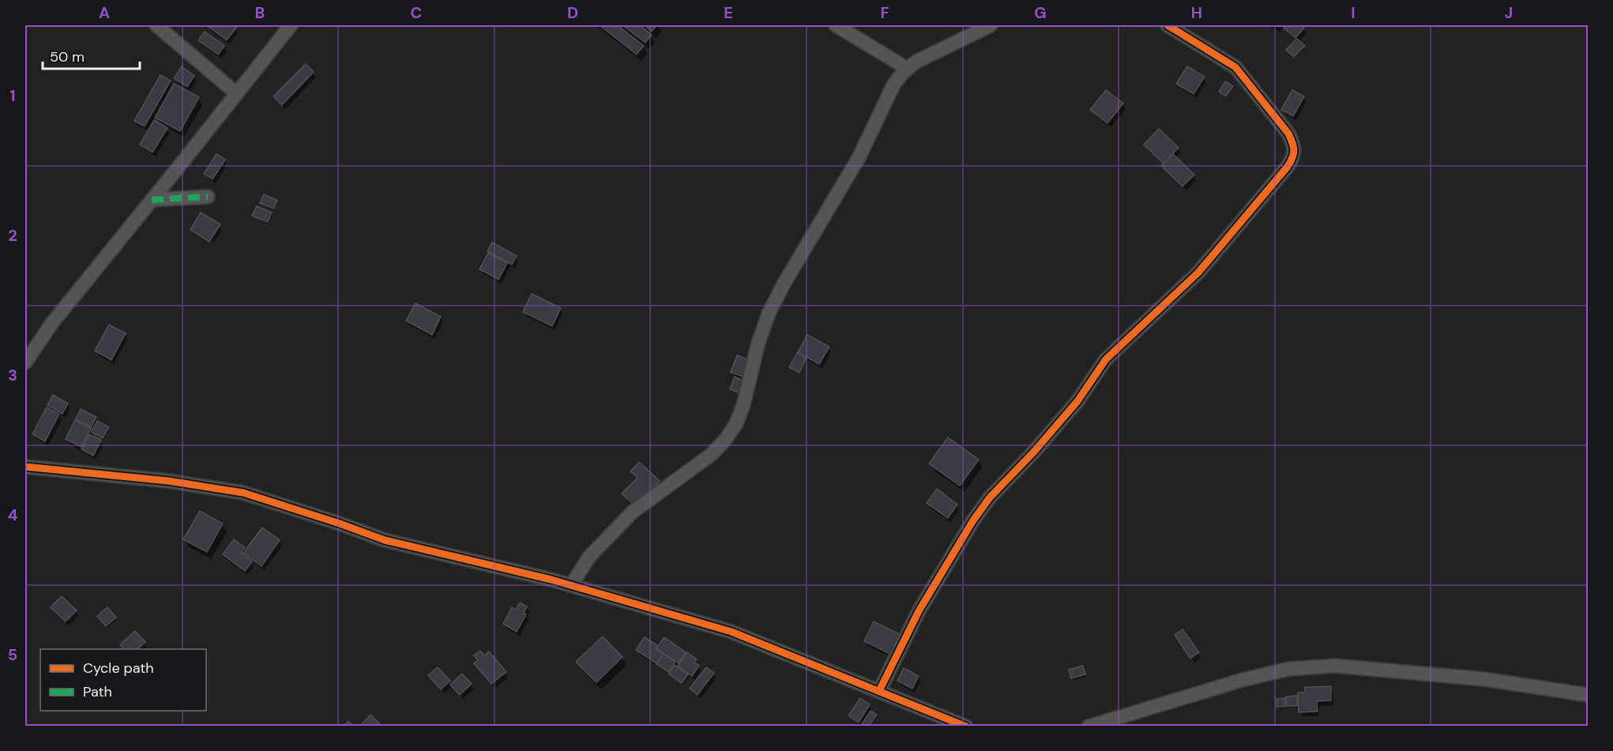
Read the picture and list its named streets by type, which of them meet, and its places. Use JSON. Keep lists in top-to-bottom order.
{
  "legend": ["Cycle path", "Path"],
  "scale_bar": "50 m",
  "grid": {
    "columns": [
      "A",
      "B",
      "C",
      "D",
      "E",
      "F",
      "G",
      "H",
      "I",
      "J"
    ],
    "rows": [
      "1",
      "2",
      "3",
      "4",
      "5"
    ]
  }
}
